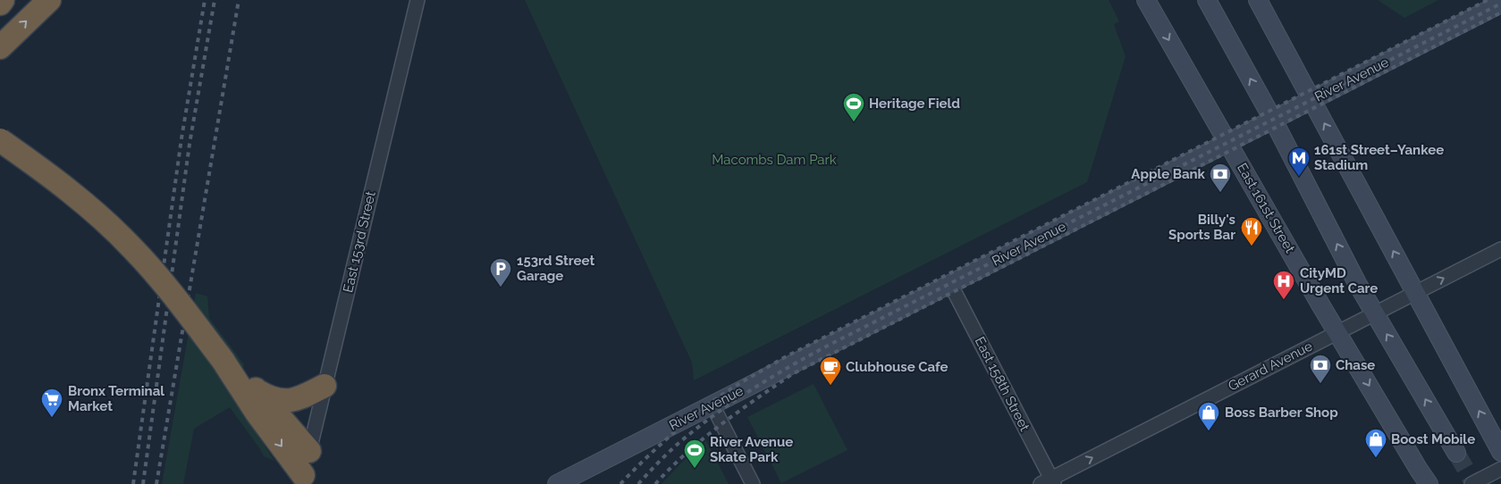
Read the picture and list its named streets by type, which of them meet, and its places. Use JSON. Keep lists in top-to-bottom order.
{
  "streets": {
    "main road": ["River Avenue", "East 161st Street"],
    "street": ["East 153rd Street", "Gerard Avenue", "East 158th Street"]
  },
  "crossings": [
    ["River Avenue", "East 161st Street"],
    ["River Avenue", "East 158th Street"],
    ["East 161st Street", "Gerard Avenue"],
    ["Gerard Avenue", "East 158th Street"]
  ],
  "one_way": ["Gerard Avenue"],
  "parks": ["Macombs Dam Park"],
  "places": {
    "sports": ["Heritage Field", "River Avenue Skate Park"],
    "metro station": ["161st Street–Yankee Stadium"],
    "bank": ["Apple Bank", "Chase"],
    "restaurant": ["Billy's Sports Bar"],
    "parking": ["153rd Street Garage"],
    "hospital": ["CityMD Urgent Care"],
    "cafe": ["Clubhouse Cafe"],
    "supermarket": ["Bronx Terminal Market"],
    "shop": ["Boss Barber Shop", "Boost Mobile"]
  }
}
